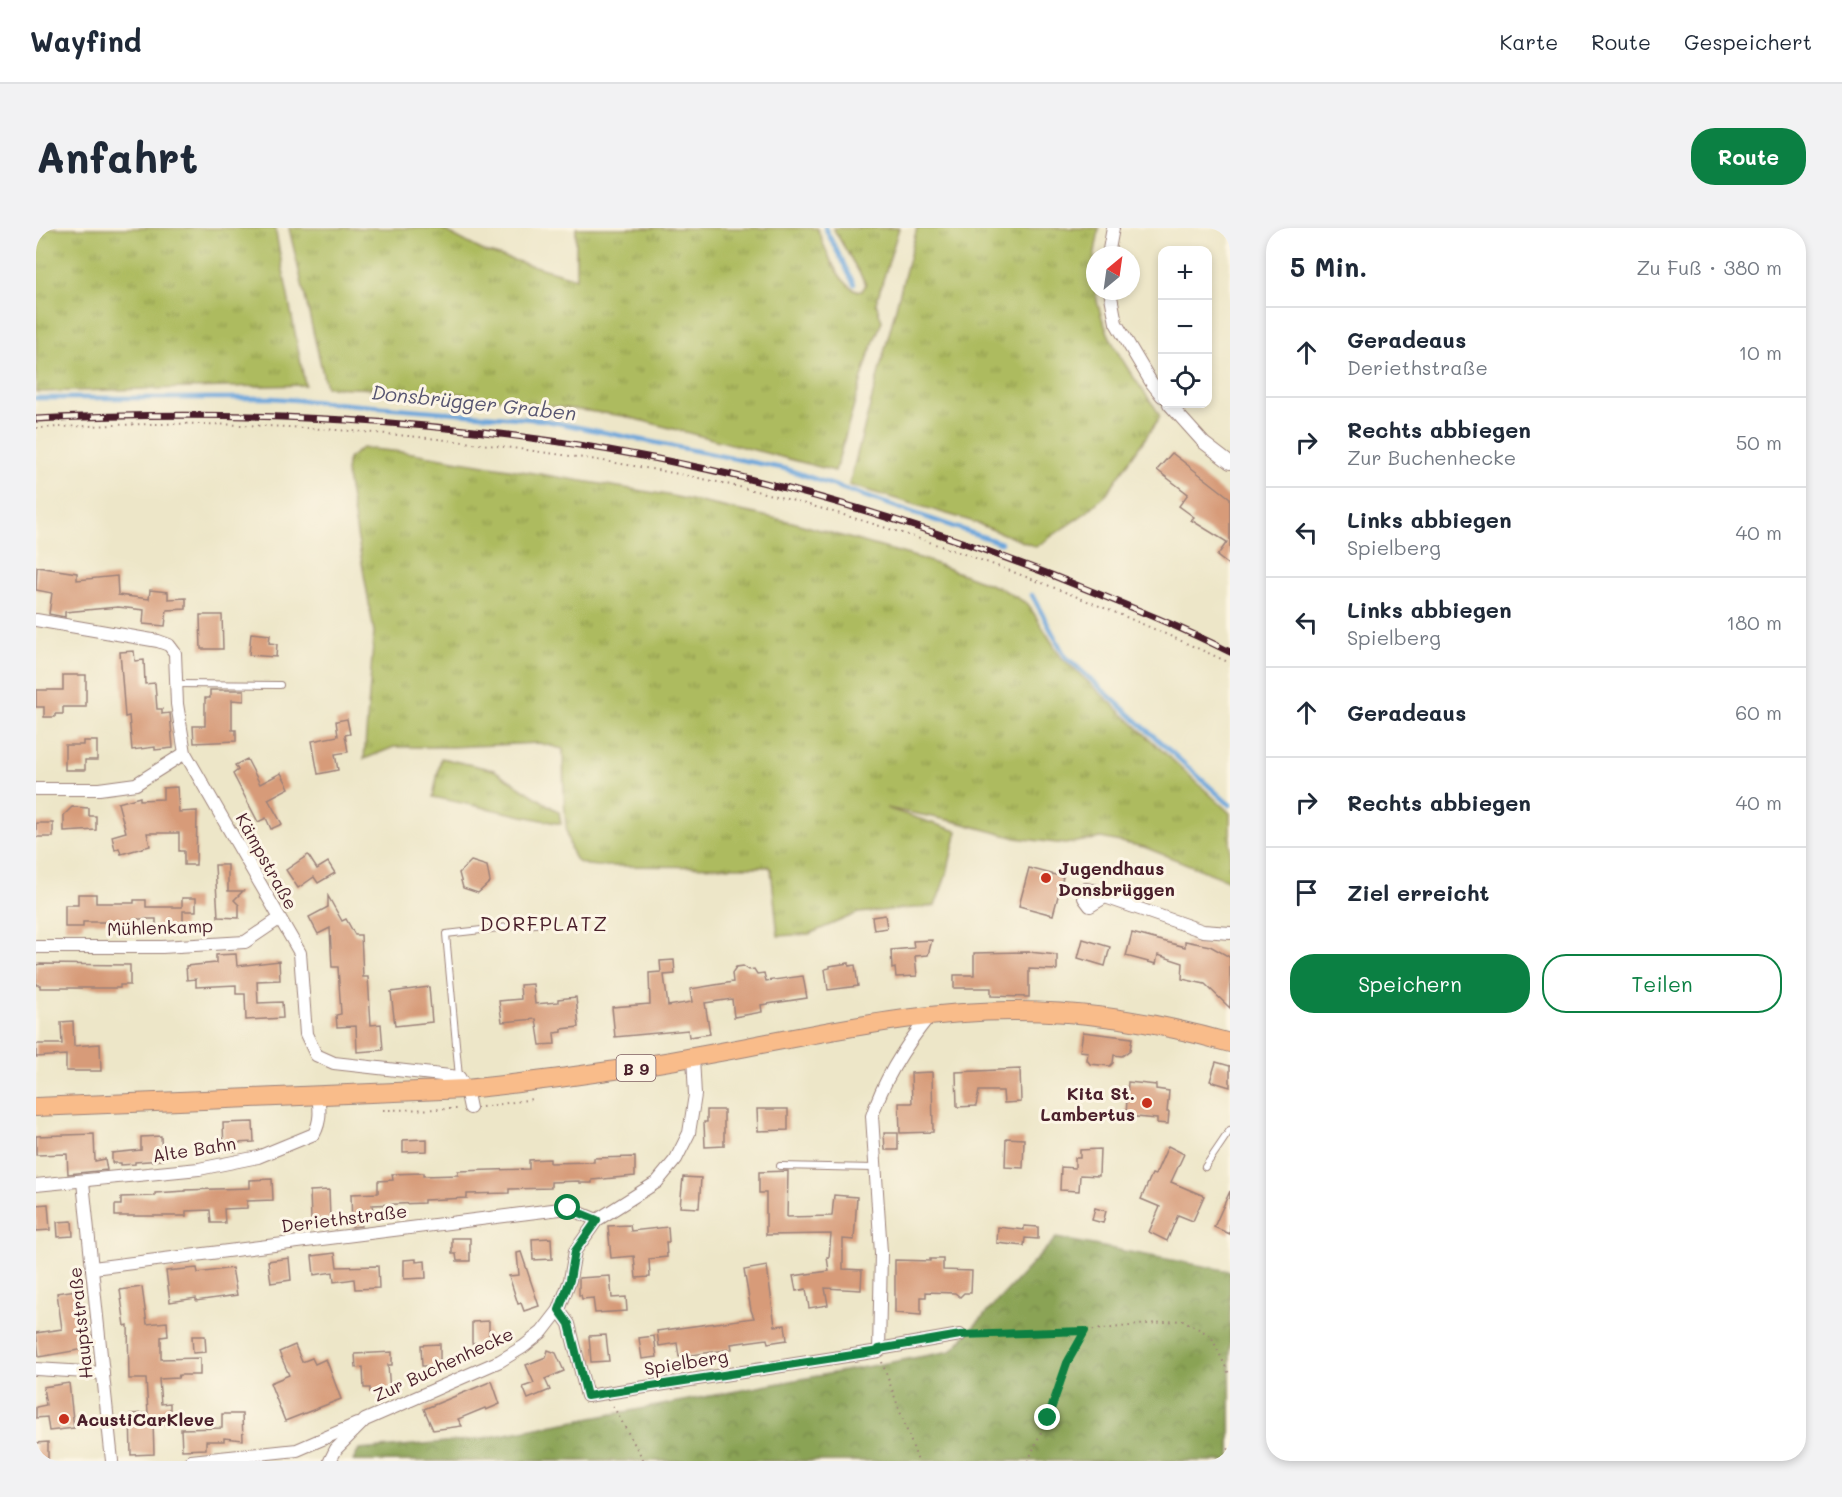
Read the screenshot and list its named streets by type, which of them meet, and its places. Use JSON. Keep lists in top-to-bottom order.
{
  "streets": {
    "main road": ["B 9"],
    "street": [
      "Kämpstraße",
      "Mühlenkamp",
      "Alte Bahn",
      "Deriethstraße",
      "Hauptstraße",
      "Spielberg",
      "Zur Buchenhecke"
    ]
  },
  "crossings": [
    ["Kämpstraße", "Mühlenkamp"],
    ["Kämpstraße", "B 9"],
    ["B 9", "Alte Bahn"],
    ["B 9", "Zur Buchenhecke"],
    ["Alte Bahn", "Hauptstraße"],
    ["Deriethstraße", "Hauptstraße"],
    ["Deriethstraße", "Zur Buchenhecke"]
  ],
  "districts": ["DORFPLATZ"],
  "water": ["Donsbrügger Graben"],
  "places": ["Jugendhaus Donsbrüggen", "Kita St. Lambertus", "AcustiCarKleve"],
  "north": "top right",
  "page": {
    "header": "Wayfind",
    "nav": ["Karte", "Route", "Gespeichert"],
    "buttons": [
      "Route",
      ["Speichern", "Teilen"]
    ],
    "title": "Anfahrt",
    "heading": ["5 Min.", "Zu Fuß · 380 m"],
    "map_buttons": ["+", "−"],
    "list": [
      ["Geradeaus", "Deriethstraße", "10 m"],
      ["Rechts abbiegen", "Zur Buchenhecke", "50 m"],
      ["Links abbiegen", "Spielberg", "40 m"],
      ["Links abbiegen", "Spielberg", "180 m"],
      ["Geradeaus", "60 m"],
      ["Rechts abbiegen", "40 m"],
      "Ziel erreicht"
    ]
  }
}
